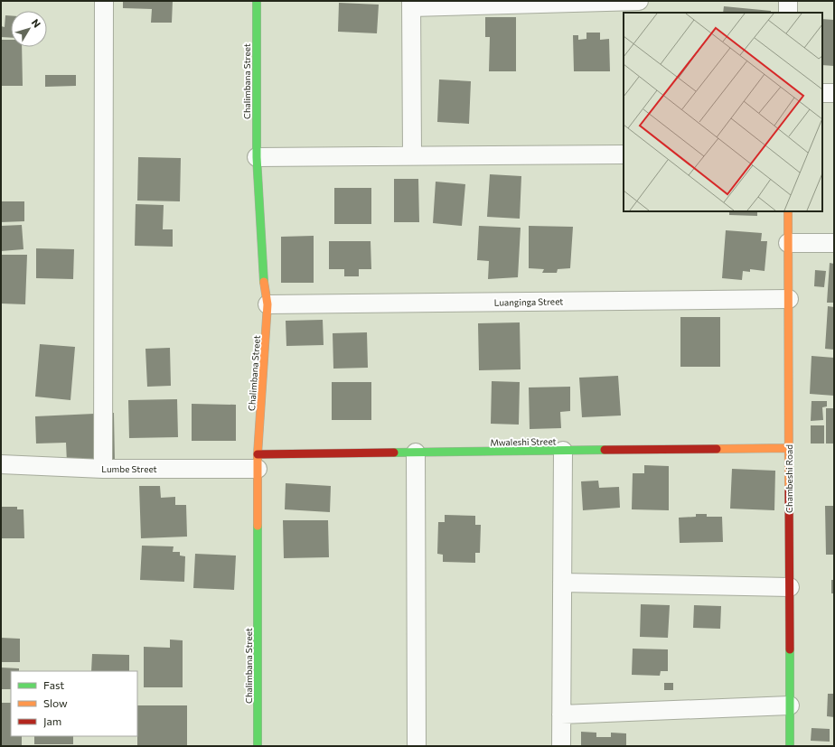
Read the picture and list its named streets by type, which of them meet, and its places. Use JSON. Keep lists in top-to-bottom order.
{
  "streets": {
    "street": [
      "Chalimbana Street",
      "Luanginga Street",
      "Mwaleshi Street",
      "Lumbe Street",
      "Chambeshi Road"
    ]
  },
  "crossings": [
    ["Chalimbana Street", "Luanginga Street"],
    ["Chalimbana Street", "Mwaleshi Street"],
    ["Chalimbana Street", "Lumbe Street"],
    ["Luanginga Street", "Chambeshi Road"],
    ["Mwaleshi Street", "Lumbe Street"],
    ["Mwaleshi Street", "Chambeshi Road"]
  ],
  "legend": ["Fast", "Slow", "Jam"],
  "north": "top right"
}
